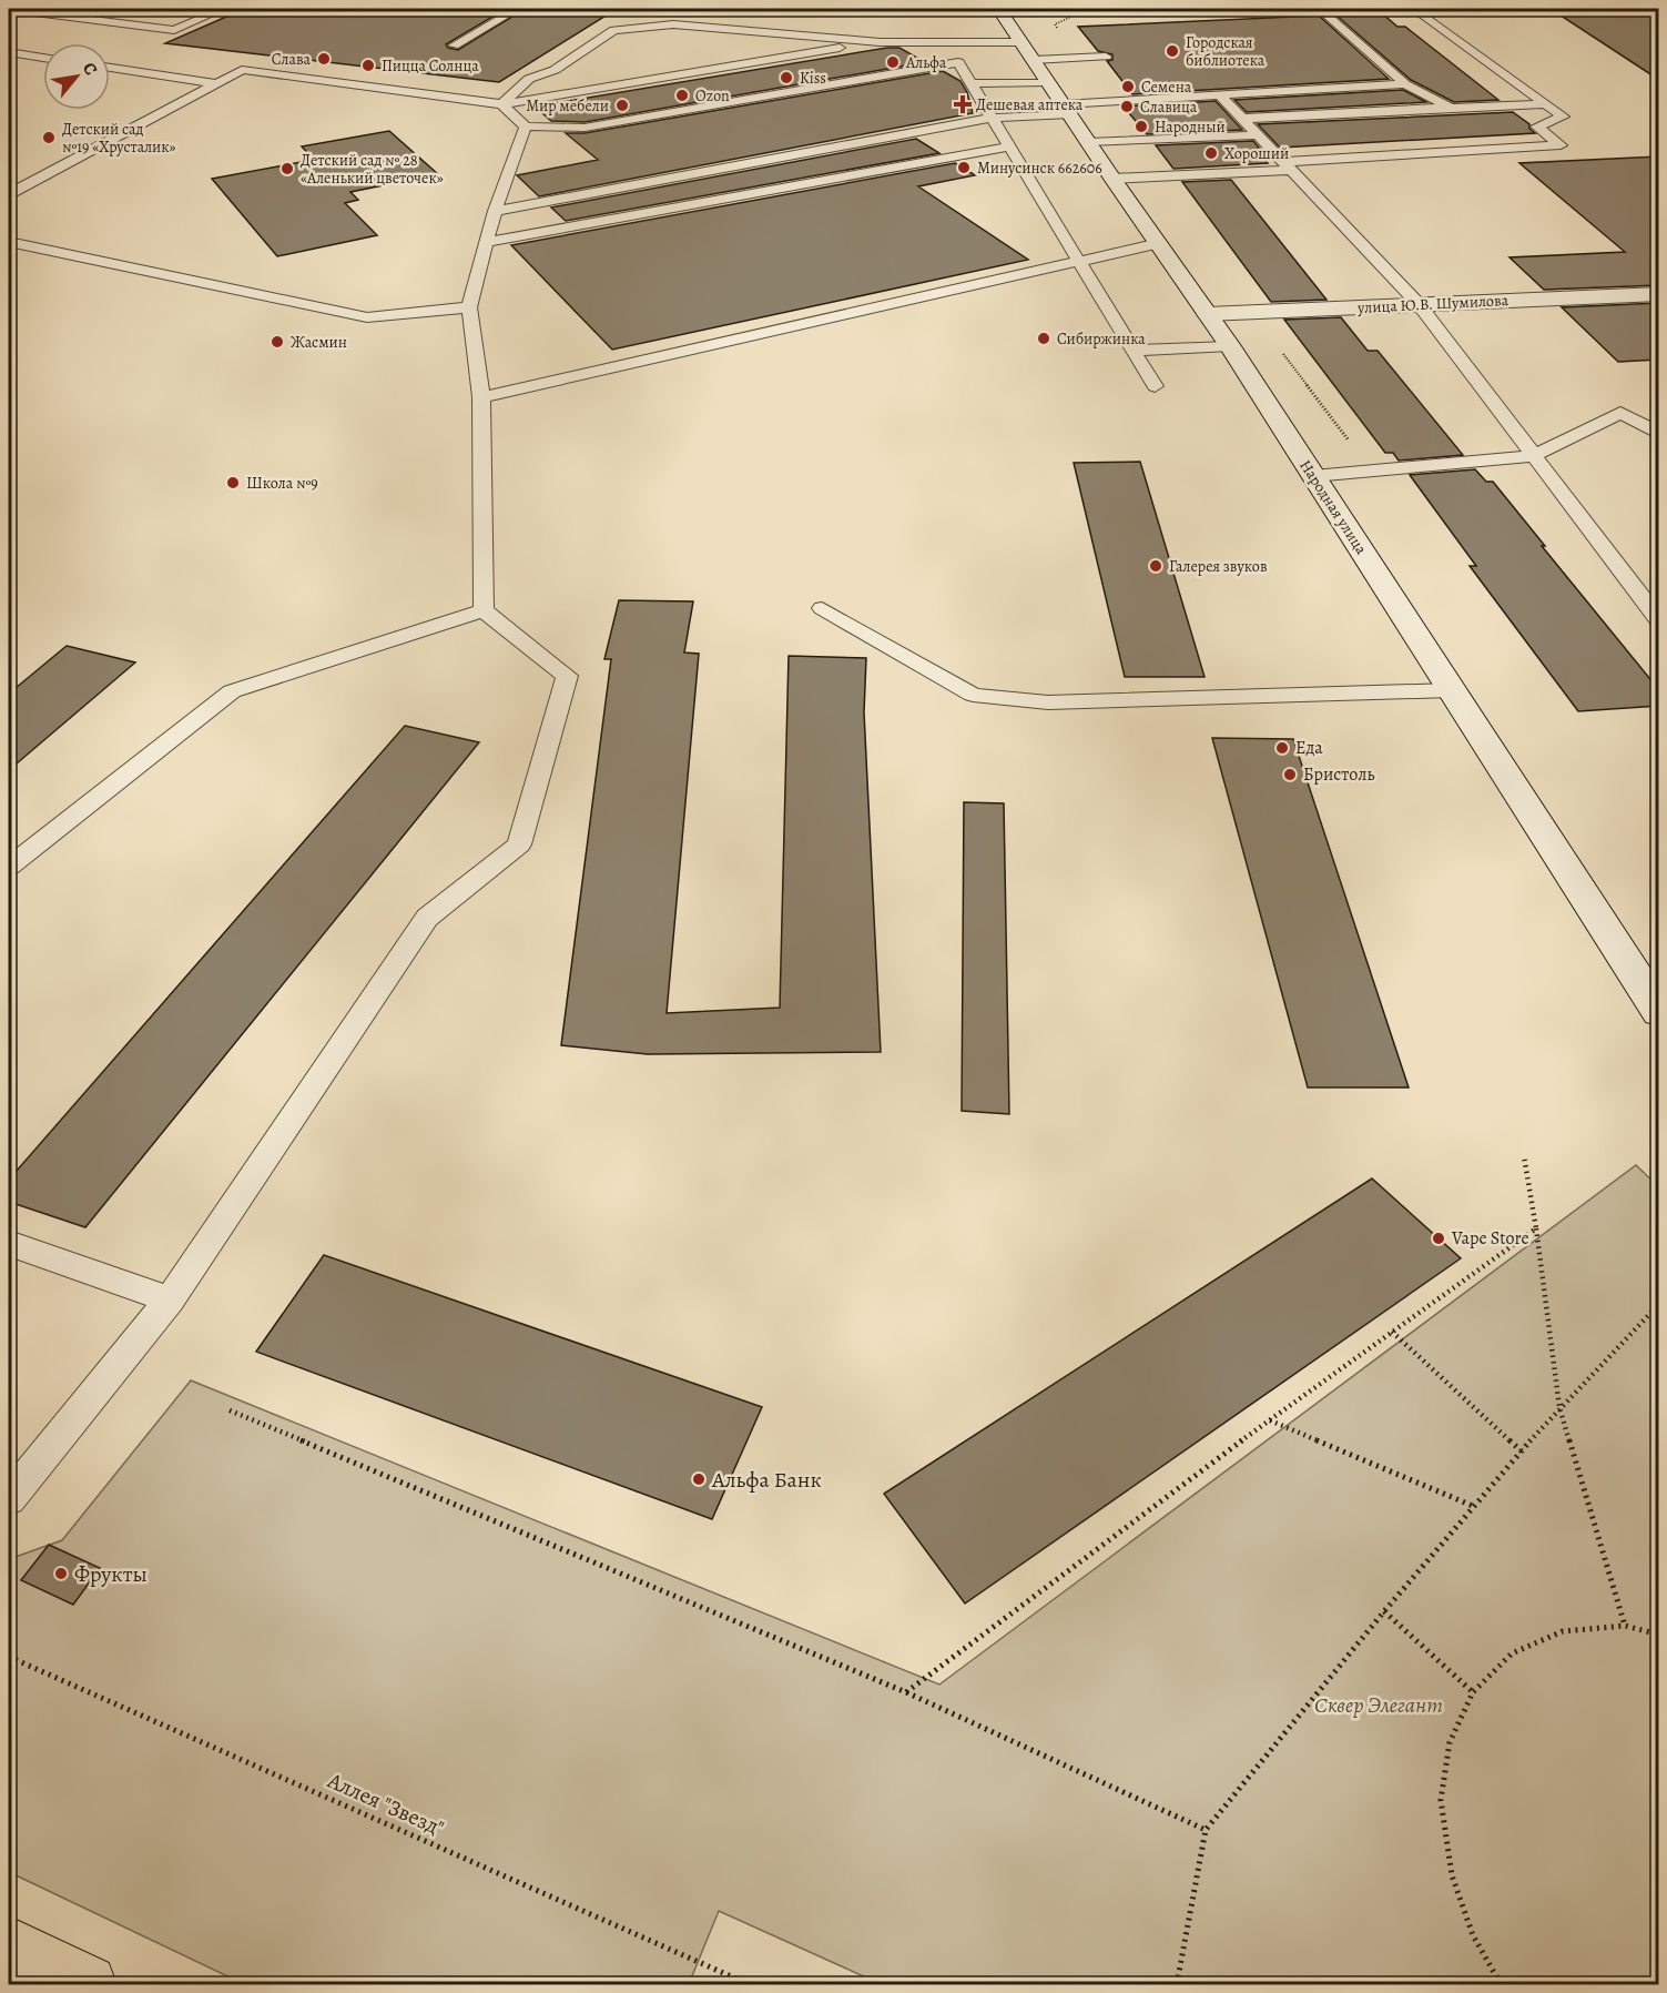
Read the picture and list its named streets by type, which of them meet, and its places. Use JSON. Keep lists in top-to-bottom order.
{
  "streets": {
    "street": ["улица Ю.В. Шумилова", "Народная улица"],
    "path": ["Аллея \"Звезд\""]
  },
  "crossings": [
    ["улица Ю.В. Шумилова", "Народная улица"]
  ],
  "parks": ["Сквер Элегант"],
  "places": {
    "other": [
      "Городская библиотека",
      "Слава",
      "Альфа",
      "Пицца Солнца",
      "Kiss",
      "Семена",
      "Ozon",
      "Мир мебели",
      "Славица",
      "Народный",
      "Детский сад №19 «Хрусталик»",
      "Хороший",
      "Минусинск 662606",
      "Детский сад № 28 «Аленький цветочек»",
      "Сибиржинка",
      "Жасмин",
      "Школа №9",
      "Галерея звуков",
      "Еда",
      "Бристоль",
      "Vape Store",
      "Альфа Банк",
      "Фрукты"
    ],
    "health": ["Дешевая аптека"]
  },
  "north": "top right"
}
